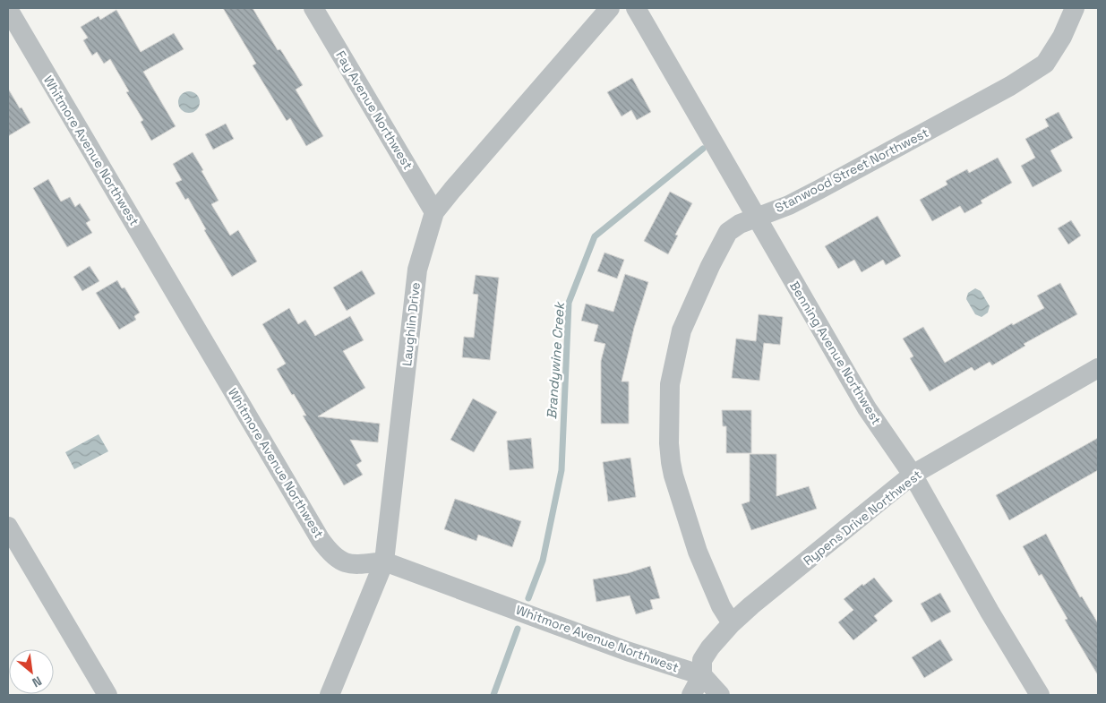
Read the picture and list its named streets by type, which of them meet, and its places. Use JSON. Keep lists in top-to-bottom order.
{
  "streets": {
    "street": [
      "Fay Avenue Northwest",
      "Whitmore Avenue Northwest",
      "Stanwood Street Northwest",
      "Laughlin Drive",
      "Benning Avenue Northwest",
      "Rypens Drive Northwest"
    ]
  },
  "crossings": [
    ["Fay Avenue Northwest", "Laughlin Drive"],
    ["Whitmore Avenue Northwest", "Laughlin Drive"],
    ["Whitmore Avenue Northwest", "Rypens Drive Northwest"],
    ["Stanwood Street Northwest", "Benning Avenue Northwest"],
    ["Stanwood Street Northwest", "Rypens Drive Northwest"],
    ["Benning Avenue Northwest", "Rypens Drive Northwest"]
  ],
  "water": ["Brandywine Creek"],
  "north": "bottom right"
}
